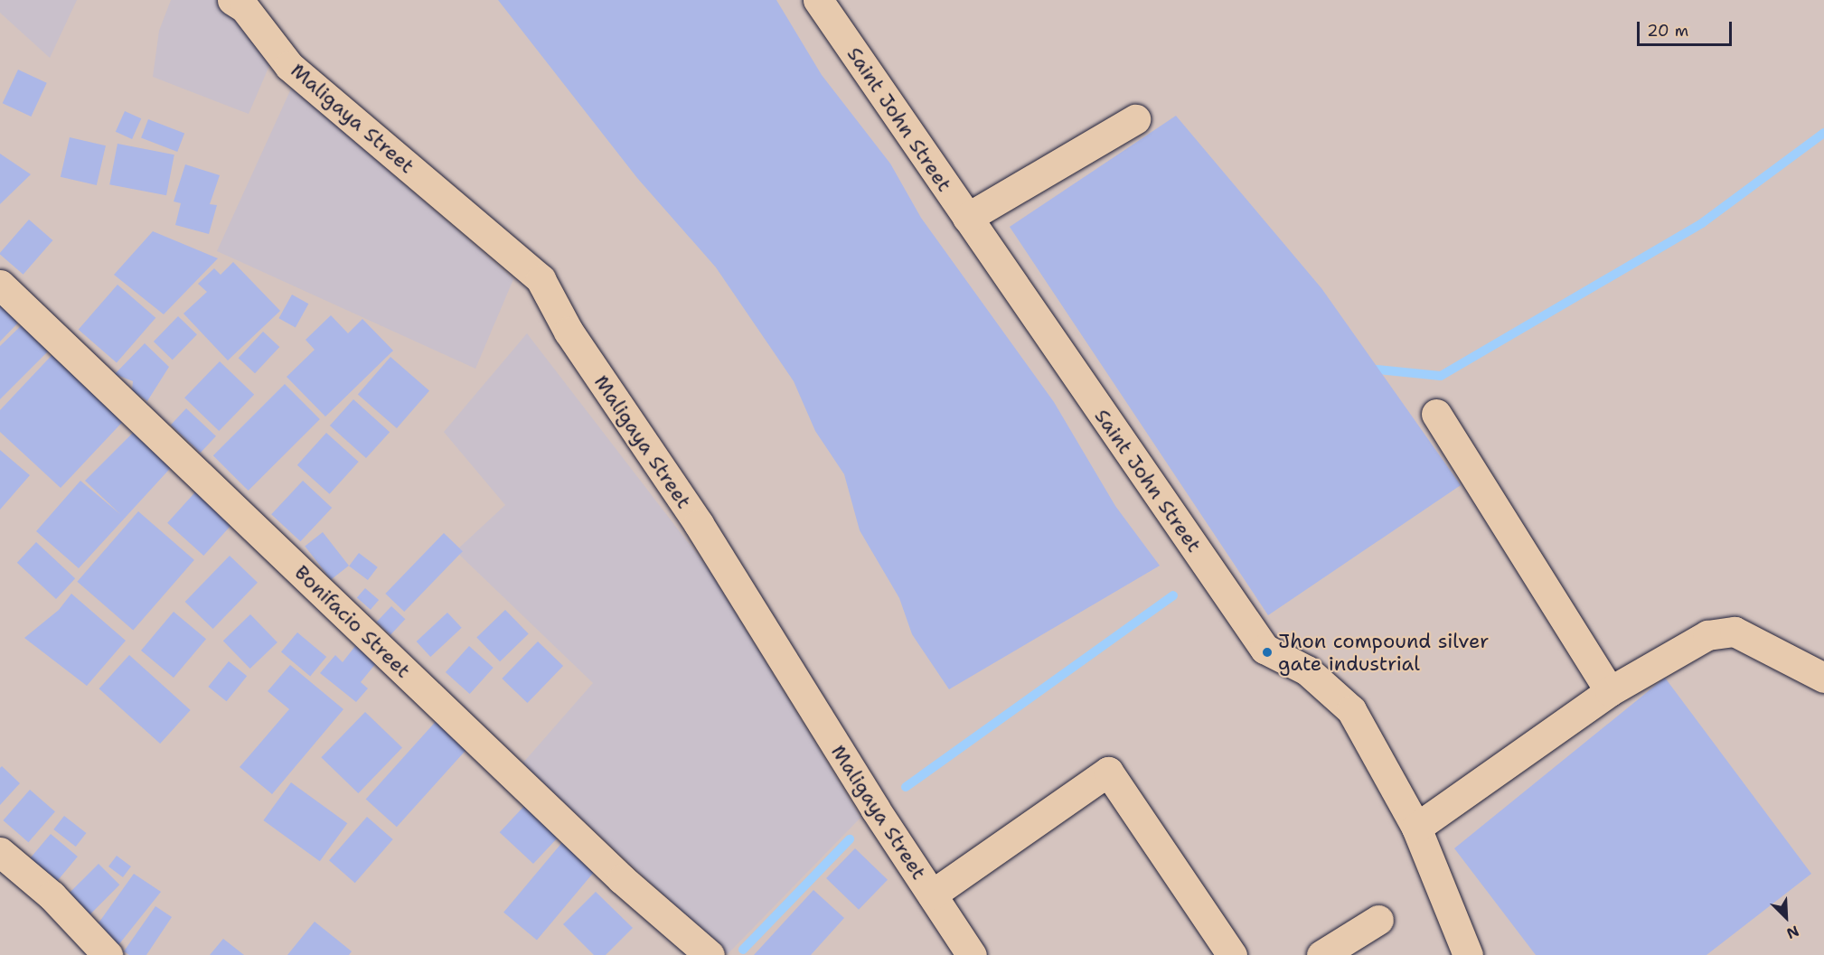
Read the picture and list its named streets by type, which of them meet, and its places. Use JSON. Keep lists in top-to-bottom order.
{
  "streets": {
    "street": ["Maligaya Street", "Saint John Street", "Bonifacio Street"]
  },
  "places": ["Jhon compound silver gate industrial"],
  "scale_bar": "20 m",
  "north": "bottom right"
}
